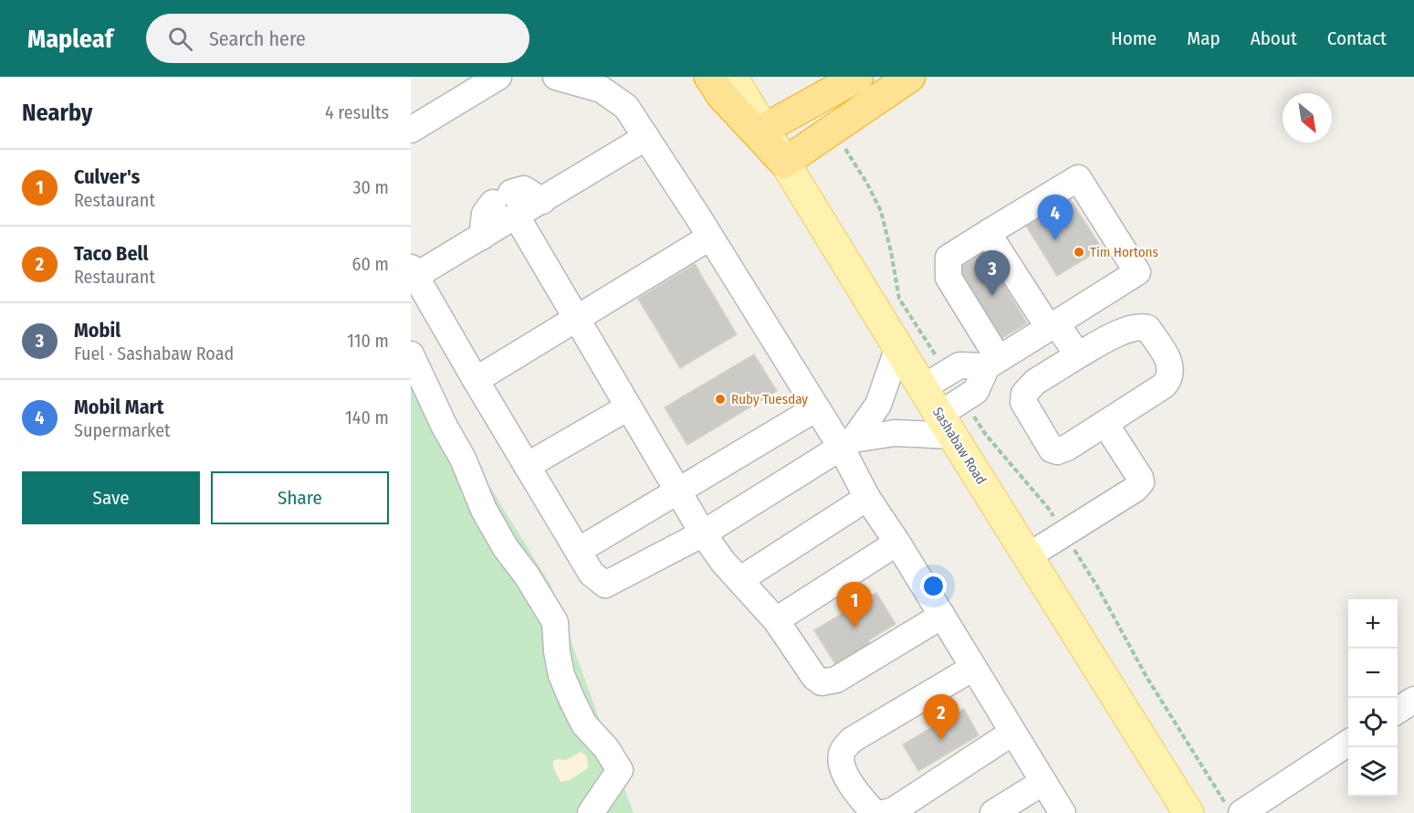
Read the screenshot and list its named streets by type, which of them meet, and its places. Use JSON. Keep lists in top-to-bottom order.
{
  "streets": {
    "main road": ["Sashabaw Road"]
  },
  "places": ["Tim Hortons", "Ruby Tuesday"],
  "north": "bottom right",
  "page": {
    "header": "Mapleaf",
    "search": "Search here",
    "nav": [
      "Home",
      "Map",
      "About",
      "Contact"
    ],
    "heading": ["Nearby", "4 results"],
    "list": [
      {
        "mark": "1",
        "name": "Culver's",
        "note": "Restaurant",
        "value": "30 m"
      },
      {
        "mark": "2",
        "name": "Taco Bell",
        "note": "Restaurant",
        "value": "60 m"
      },
      {
        "mark": "3",
        "name": "Mobil",
        "note": "Fuel · Sashabaw Road",
        "value": "110 m"
      },
      {
        "mark": "4",
        "name": "Mobil Mart",
        "note": "Supermarket",
        "value": "140 m"
      }
    ],
    "pins": [
      "4",
      "3",
      "1",
      "2"
    ],
    "buttons": ["Save", "Share"],
    "map_buttons": ["+", "−"]
  }
}
